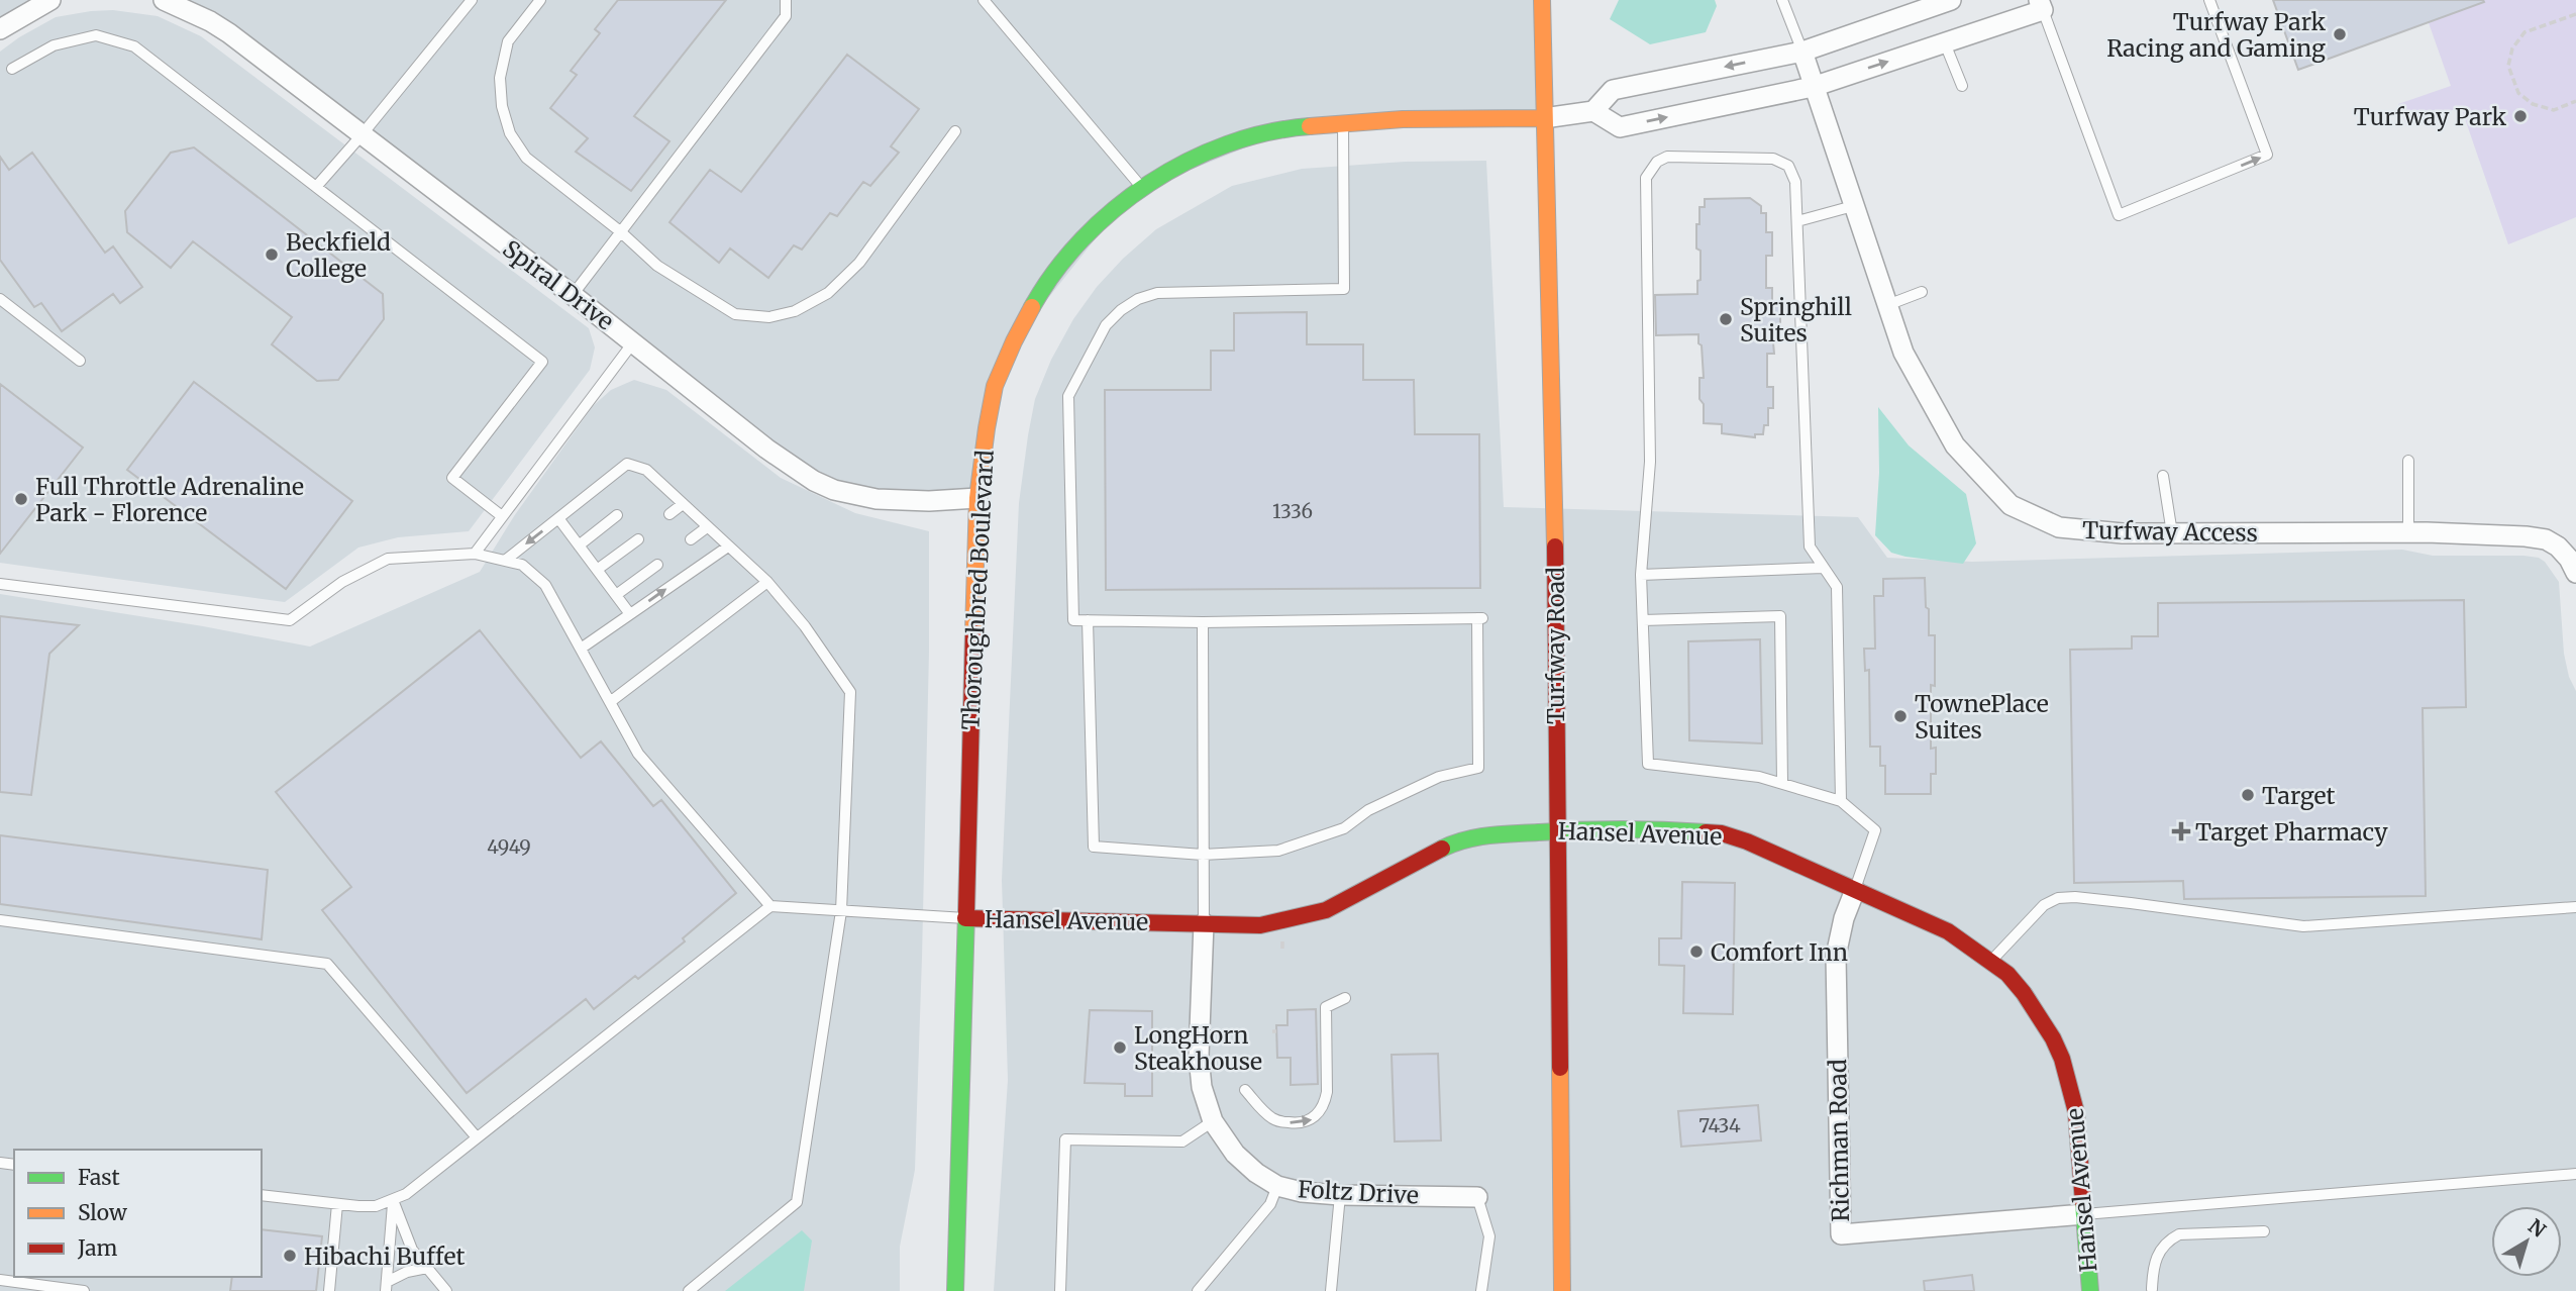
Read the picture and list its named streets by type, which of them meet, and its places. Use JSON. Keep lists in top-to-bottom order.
{
  "streets": {
    "main road": ["Thoroughbred Boulevard", "Turfway Road", "Hansel Avenue"],
    "street": [
      "Spiral Drive",
      "Turfway Access",
      "Richman Road",
      "Foltz Drive"
    ]
  },
  "crossings": [
    ["Spiral Drive", "Thoroughbred Boulevard"],
    ["Thoroughbred Boulevard", "Turfway Road"],
    ["Thoroughbred Boulevard", "Hansel Avenue"],
    ["Turfway Road", "Hansel Avenue"],
    ["Hansel Avenue", "Richman Road"],
    ["Hansel Avenue", "Foltz Drive"]
  ],
  "places": {
    "other": [
      "Turfway Park Racing and Gaming",
      "Turfway Park",
      "Beckfield College",
      "Springhill Suites",
      "Full Throttle Adrenaline Park - Florence",
      "TownePlace Suites",
      "Target",
      "Comfort Inn",
      "LongHorn Steakhouse",
      "Hibachi Buffet"
    ],
    "health": ["Target Pharmacy"]
  },
  "house_numbers": ["1336", "4949", "7434"],
  "legend": ["Fast", "Slow", "Jam"],
  "north": "top right"
}
